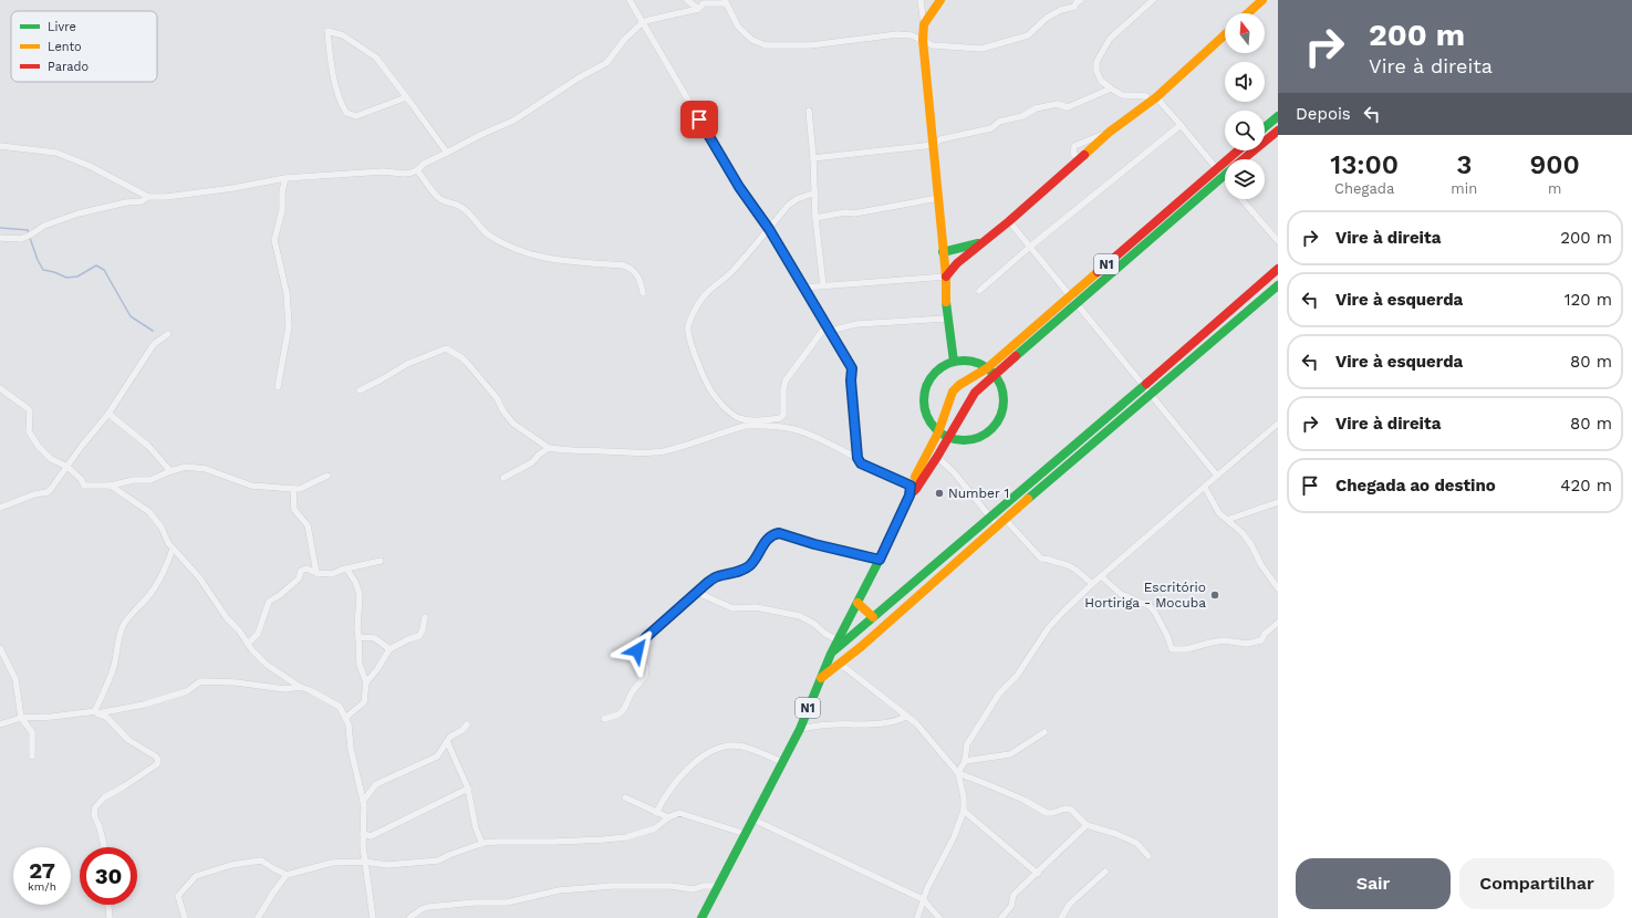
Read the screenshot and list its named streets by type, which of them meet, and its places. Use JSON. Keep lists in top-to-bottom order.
{
  "streets": {
    "main road": ["N1"]
  },
  "places": ["Number 1", "Escritório Hortiriga - Mocuba"],
  "legend": ["Livre", "Lento", "Parado"],
  "north": "top",
  "page": {
    "turn": ["200 m", "Vire à direita"],
    "then": "Depois",
    "eta": [
      "13:00",
      "Chegada",
      "3",
      "min",
      "900",
      "m"
    ],
    "list": [
      {
        "name": "Vire à direita",
        "value": "200 m"
      },
      {
        "name": "Vire à esquerda",
        "value": "120 m"
      },
      {
        "name": "Vire à esquerda",
        "value": "80 m"
      },
      {
        "name": "Vire à direita",
        "value": "80 m"
      },
      {
        "name": "Chegada ao destino",
        "value": "420 m"
      }
    ],
    "speed": "27 km/h",
    "limit": "30",
    "buttons": ["Sair", "Compartilhar"]
  }
}
